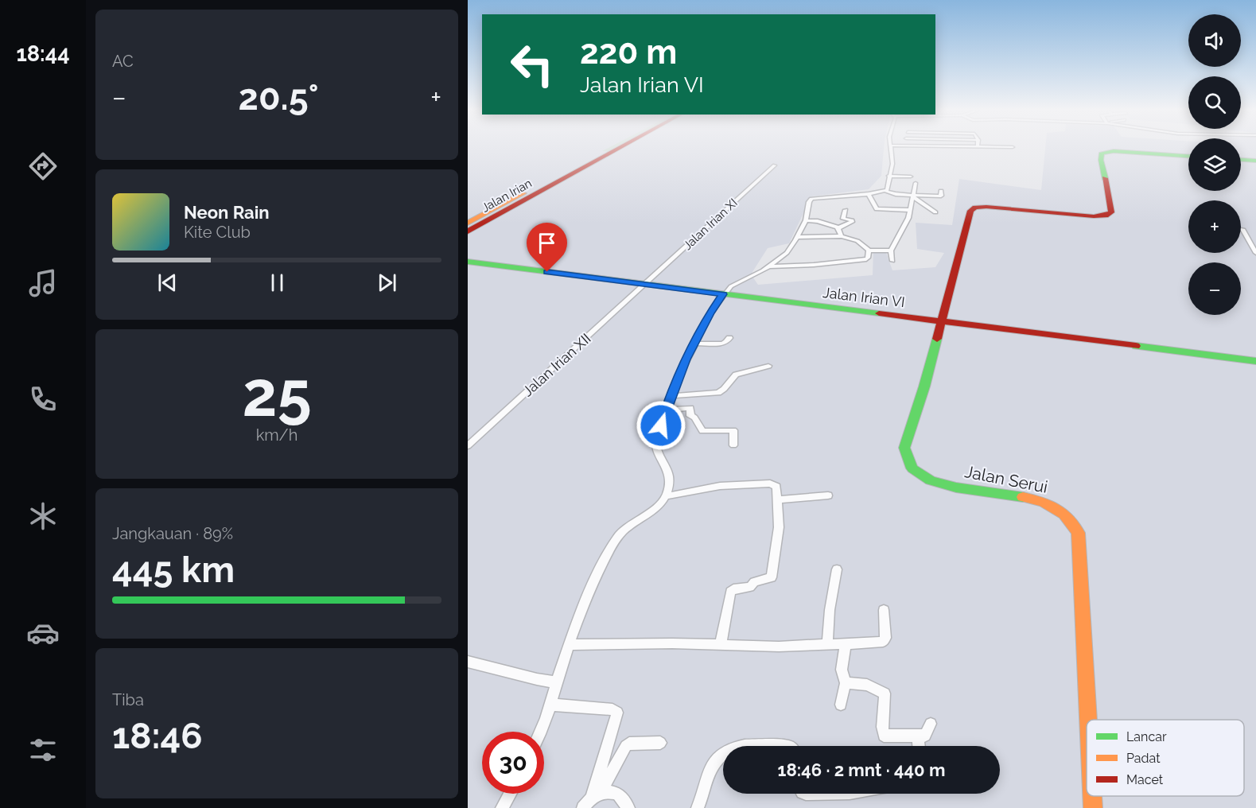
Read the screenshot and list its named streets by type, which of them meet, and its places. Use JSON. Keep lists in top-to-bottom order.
{
  "streets": {
    "street": [
      "Jalan Irian",
      "Jalan Irian XI",
      "Jalan Irian VI",
      "Jalan Irian XII",
      "Jalan Serui"
    ]
  },
  "crossings": [
    ["Jalan Irian XI", "Jalan Irian VI"],
    ["Jalan Irian XI", "Jalan Irian XII"],
    ["Jalan Irian VI", "Jalan Irian XII"],
    ["Jalan Irian VI", "Jalan Serui"]
  ],
  "legend": ["Lancar", "Padat", "Macet"],
  "page": {
    "tabs": "18:44",
    "tile": [
      "AC",
      ["25", "km/h"],
      ["Jangkauan · 89%", "445 km"],
      ["Tiba", "18:46"]
    ],
    "map_buttons": ["+", "−"],
    "turn": ["220 m", "Jalan Irian VI"],
    "heat": ["−", "20.5°", "+"],
    "song": ["Neon Rain", "Kite Club"],
    "limit": "30",
    "trip": "18:46 · 2 mnt · 440 m"
  }
}
